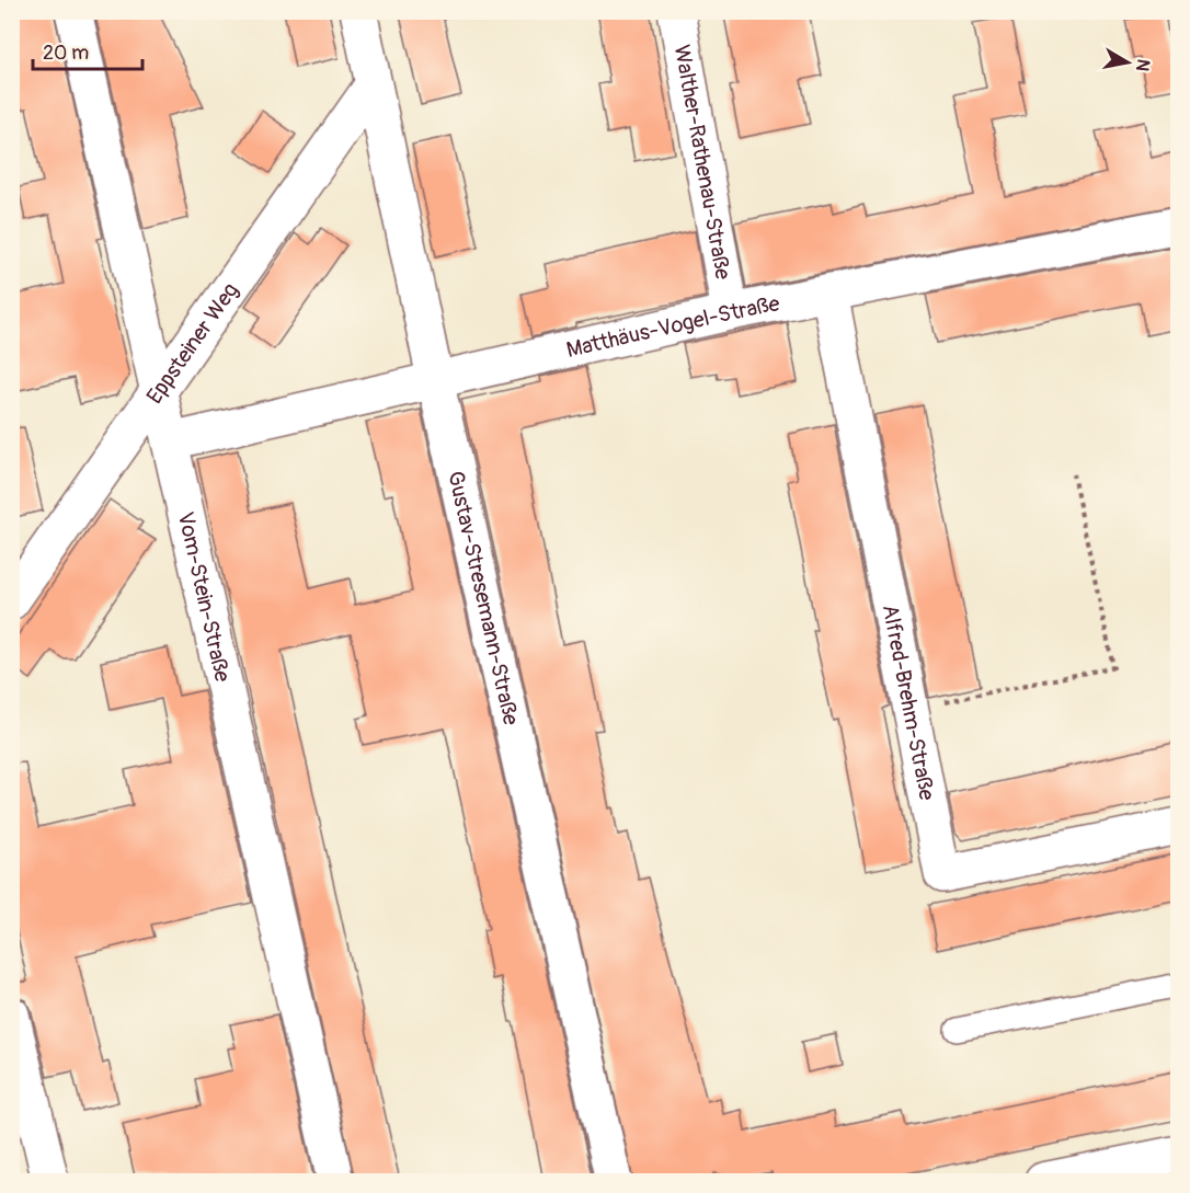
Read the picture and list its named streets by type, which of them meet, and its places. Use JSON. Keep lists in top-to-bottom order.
{
  "streets": {
    "street": [
      "Walther-Rathenau-Straße",
      "Matthäus-Vogel-Straße",
      "Eppsteiner Weg",
      "Vom-Stein-Straße",
      "Gustav-Stresemann-Straße",
      "Alfred-Brehm-Straße"
    ]
  },
  "crossings": [
    ["Walther-Rathenau-Straße", "Matthäus-Vogel-Straße"],
    ["Matthäus-Vogel-Straße", "Vom-Stein-Straße"],
    ["Matthäus-Vogel-Straße", "Gustav-Stresemann-Straße"],
    ["Matthäus-Vogel-Straße", "Alfred-Brehm-Straße"],
    ["Eppsteiner Weg", "Vom-Stein-Straße"],
    ["Eppsteiner Weg", "Gustav-Stresemann-Straße"]
  ],
  "scale_bar": "20 m",
  "north": "right"
}
